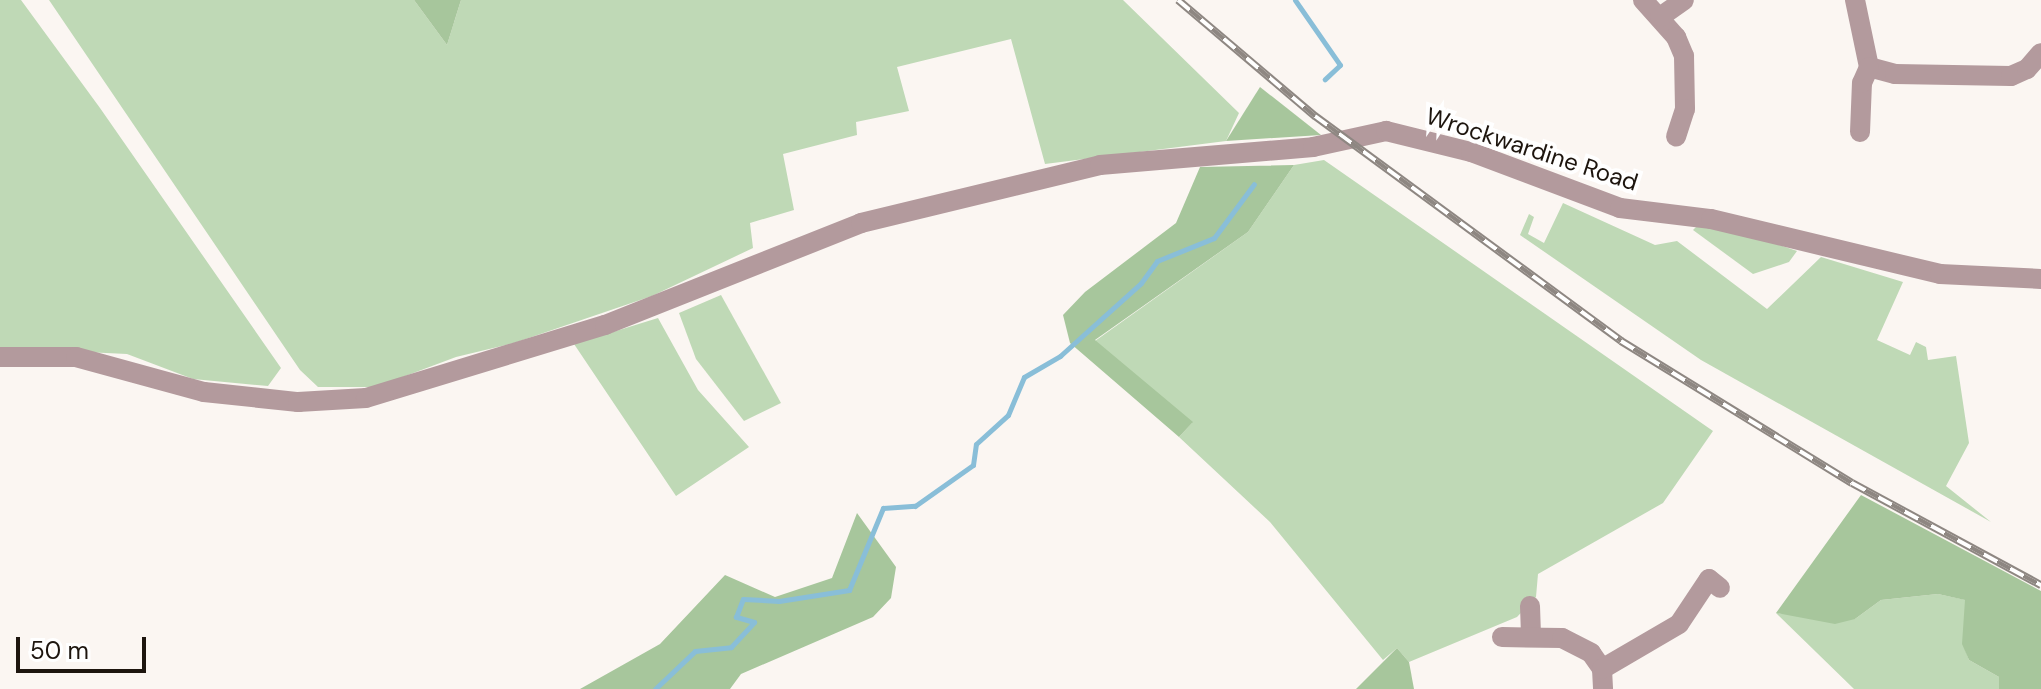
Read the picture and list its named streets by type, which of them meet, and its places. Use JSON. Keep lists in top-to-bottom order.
{
  "streets": {
    "street": ["Wrockwardine Road"]
  },
  "scale_bar": "50 m"
}
